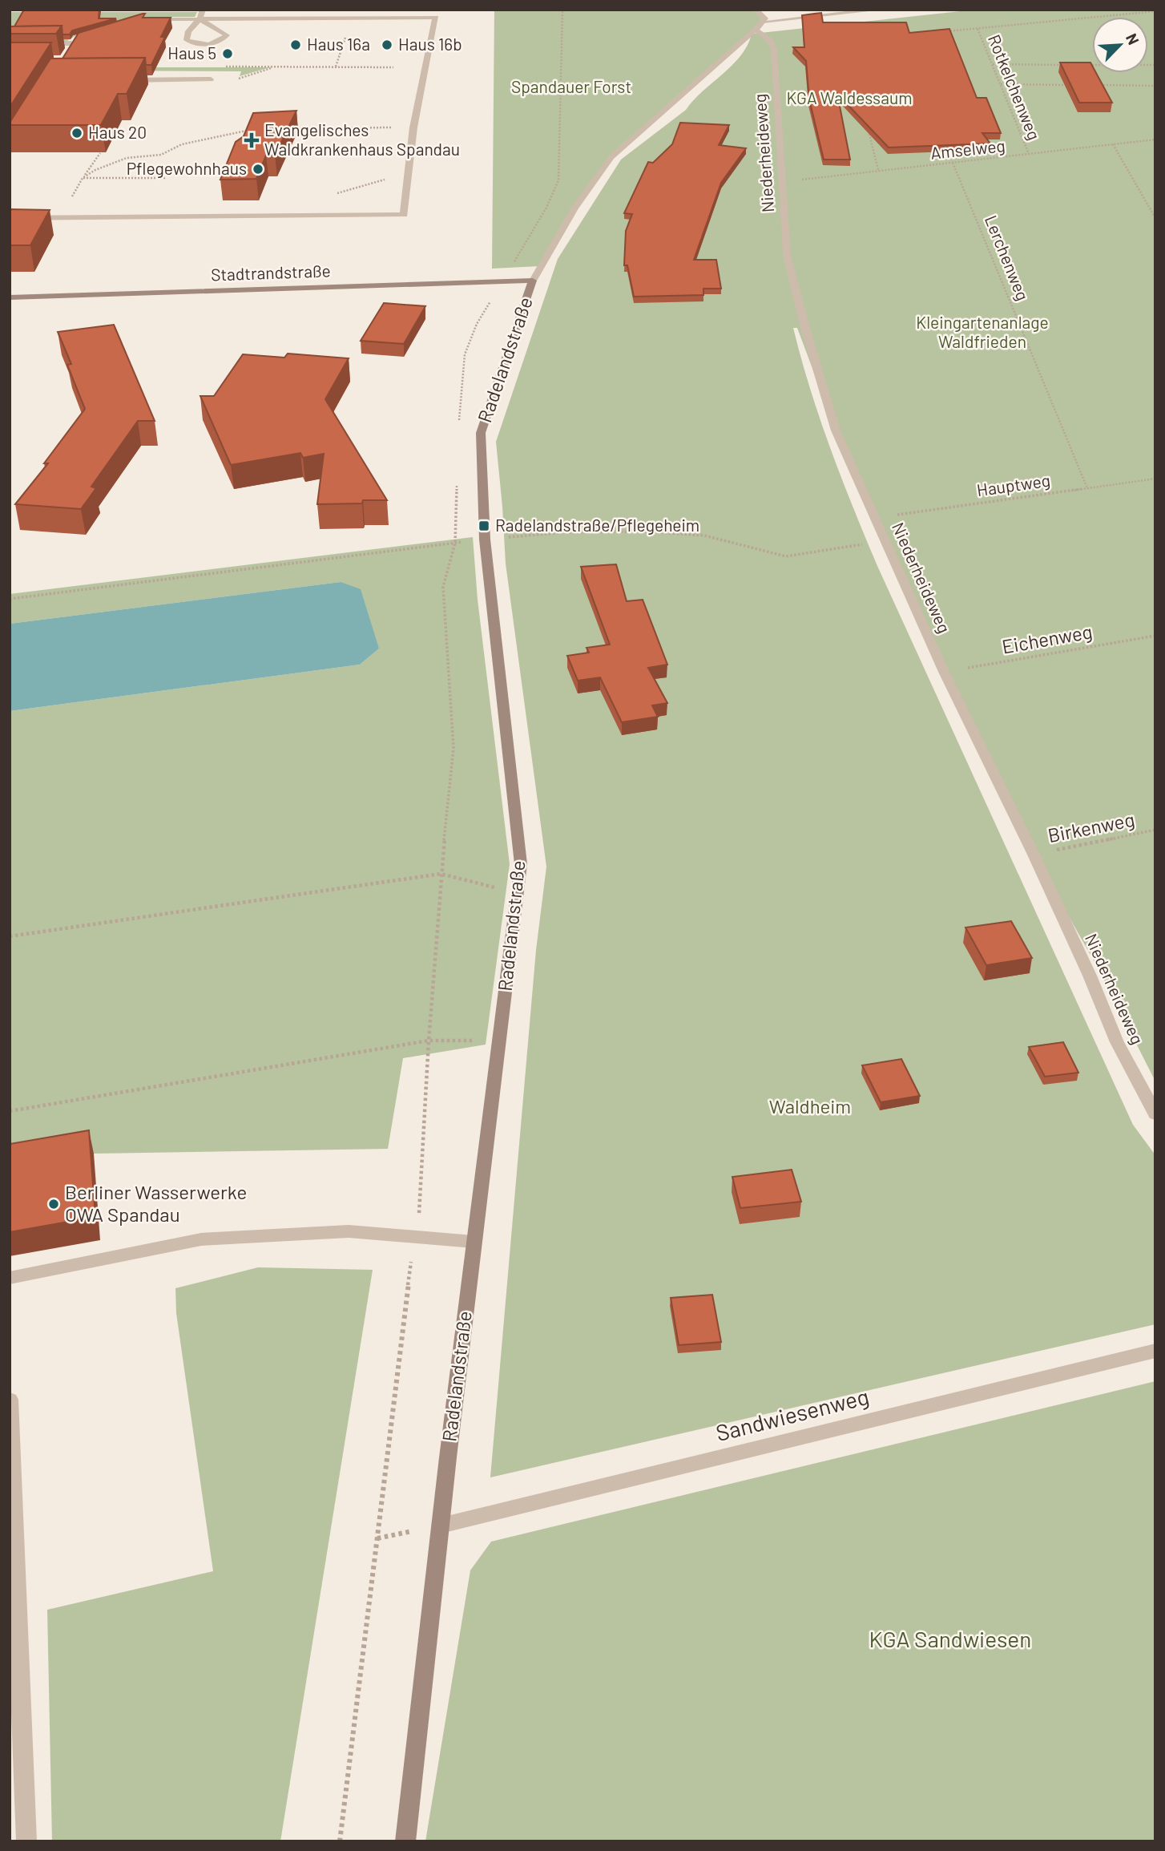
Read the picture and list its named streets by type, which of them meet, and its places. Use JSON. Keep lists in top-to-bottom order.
{
  "streets": {
    "street": [
      "Niederheideweg",
      "Stadtrandstraße",
      "Radelandstraße",
      "Sandwiesenweg"
    ],
    "path": [
      "Rotkelchenweg",
      "Amselweg",
      "Lerchenweg",
      "Hauptweg",
      "Eichenweg",
      "Birkenweg"
    ]
  },
  "crossings": [
    ["Rotkelchenweg", "Amselweg"],
    ["Amselweg", "Niederheideweg"],
    ["Amselweg", "Lerchenweg"],
    ["Niederheideweg", "Radelandstraße"],
    ["Niederheideweg", "Hauptweg"],
    ["Niederheideweg", "Eichenweg"],
    ["Niederheideweg", "Birkenweg"],
    ["Lerchenweg", "Hauptweg"],
    ["Stadtrandstraße", "Radelandstraße"],
    ["Radelandstraße", "Sandwiesenweg"]
  ],
  "parks": [
    "Spandauer Forst",
    "KGA Waldessaum",
    "Kleingartenanlage Waldfrieden",
    "Waldheim",
    "KGA Sandwiesen"
  ],
  "places": {
    "other": [
      "Haus 16a",
      "Haus 16b",
      "Haus 5",
      "Haus 20",
      "Pflegewohnhaus",
      "Berliner Wasserwerke OWA Spandau"
    ],
    "health": ["Evangelisches Waldkrankenhaus Spandau"],
    "transit": ["Radelandstraße/Pflegeheim"]
  },
  "north": "top right"
}
